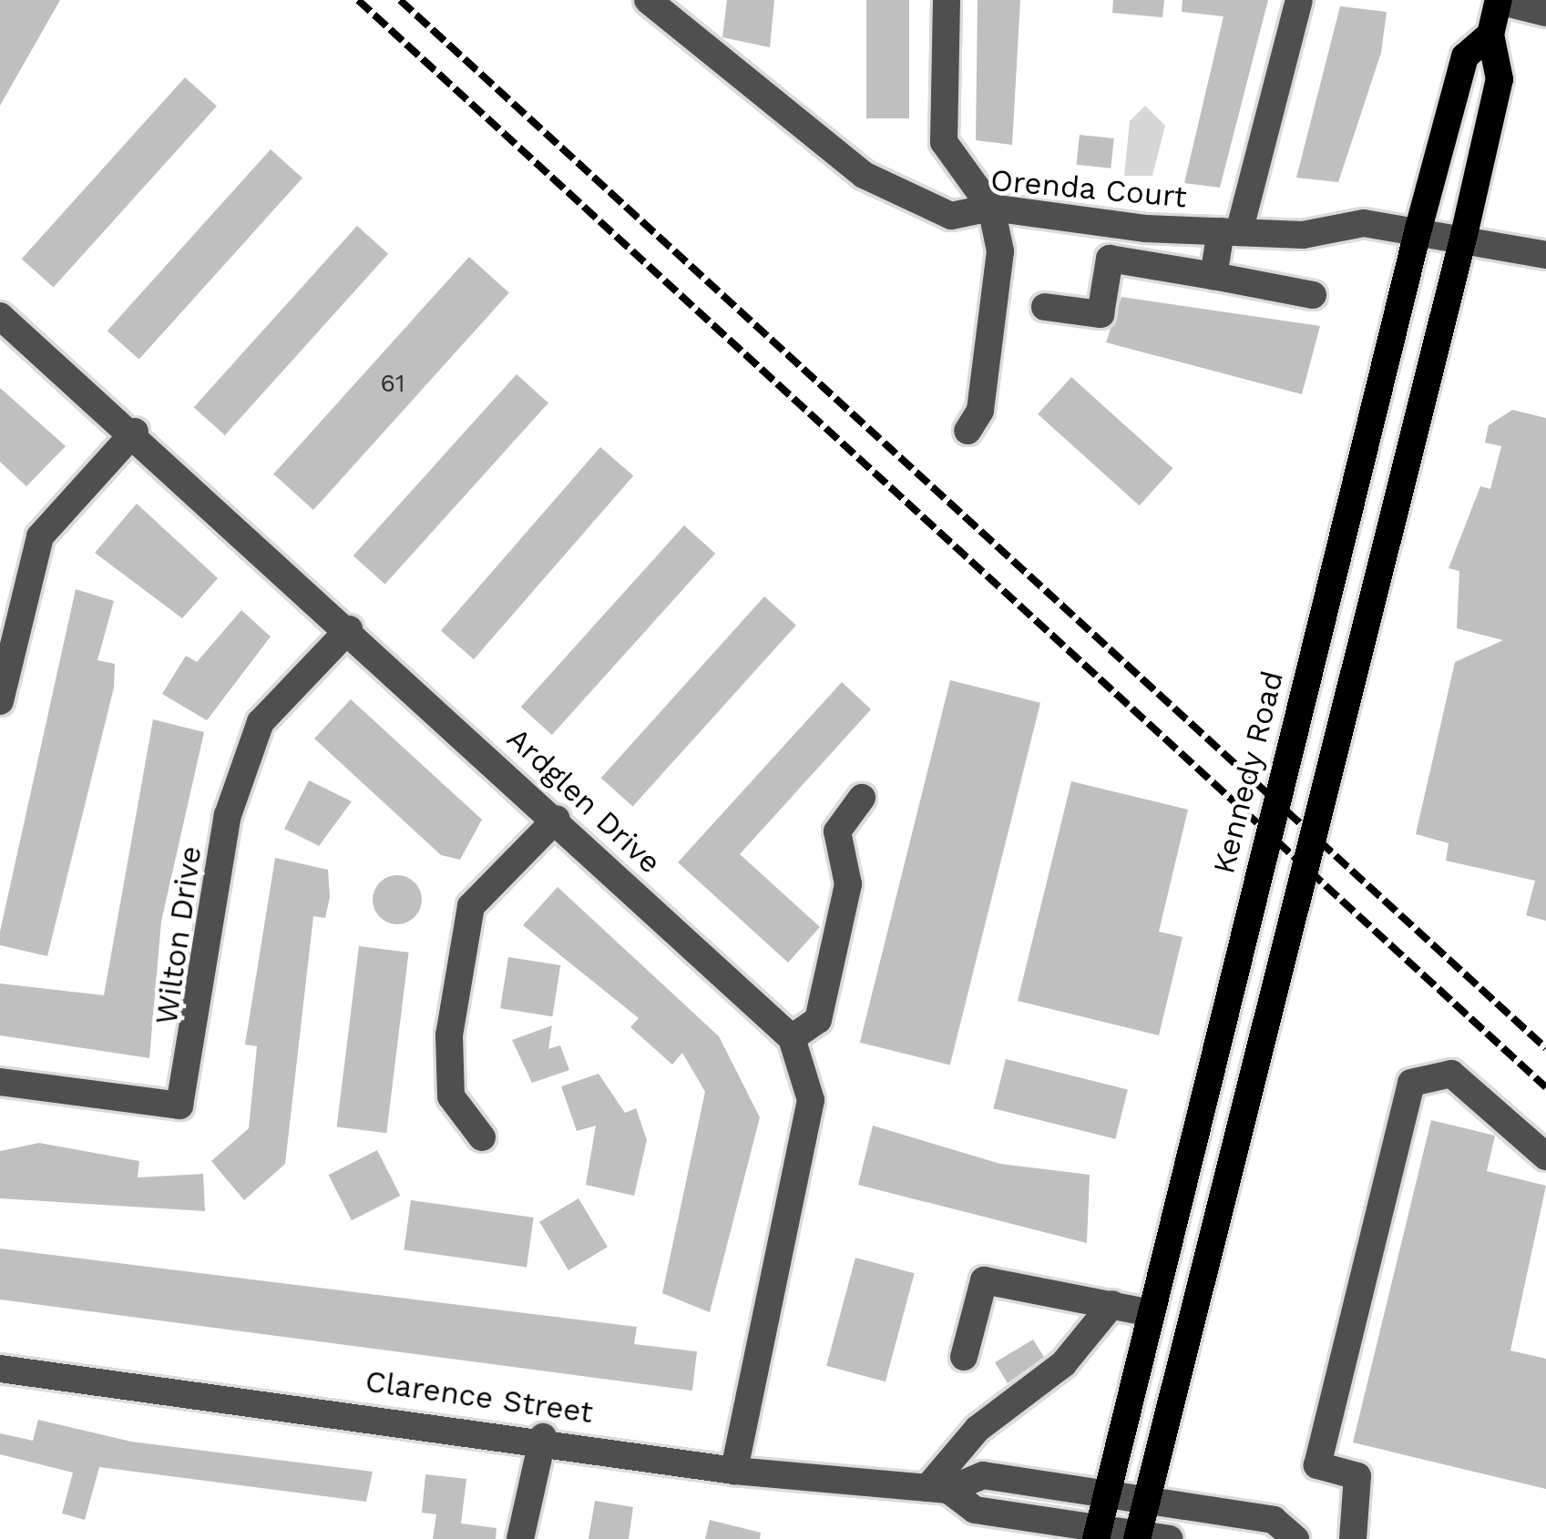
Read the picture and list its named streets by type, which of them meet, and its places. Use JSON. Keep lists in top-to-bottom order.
{
  "streets": {
    "main road": ["Kennedy Road"],
    "street": [
      "Orenda Court",
      "Ardglen Drive",
      "Wilton Drive",
      "Clarence Street"
    ]
  },
  "crossings": [
    ["Orenda Court", "Kennedy Road"],
    ["Kennedy Road", "Clarence Street"],
    ["Ardglen Drive", "Wilton Drive"],
    ["Ardglen Drive", "Clarence Street"]
  ],
  "house_numbers": ["61"]
}
